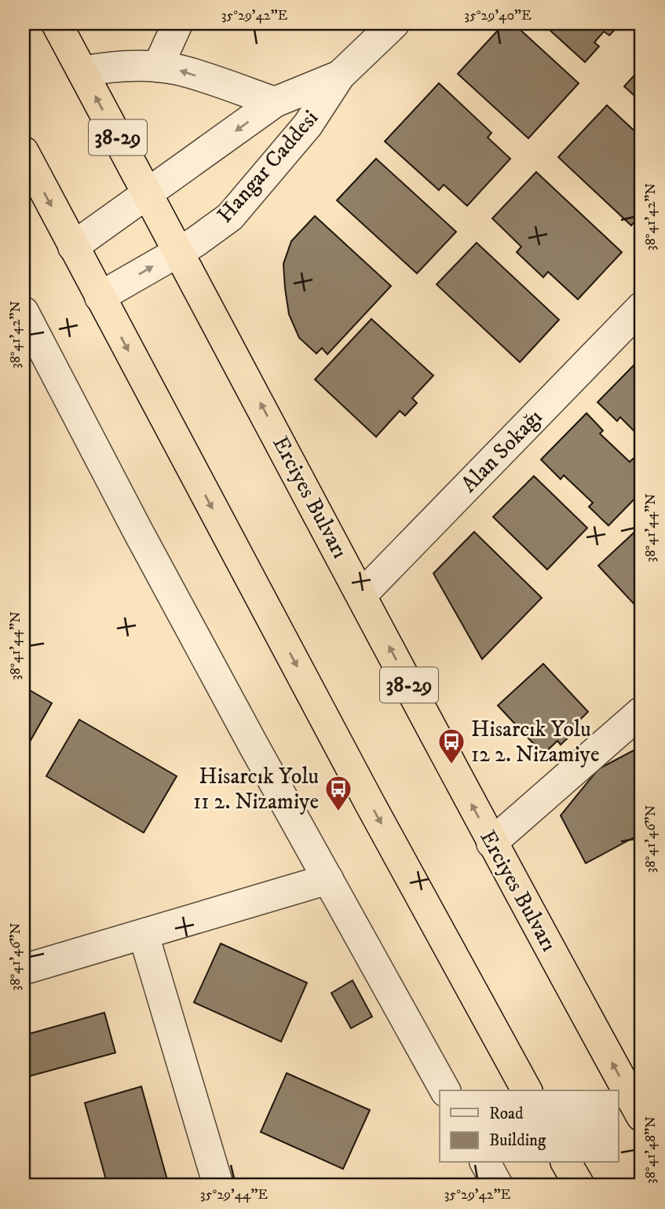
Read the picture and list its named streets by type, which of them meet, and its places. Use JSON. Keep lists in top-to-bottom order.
{
  "streets": {
    "highway": ["38-29", "Erciyes Bulvarı"],
    "street": ["Hangar Caddesi", "Alan Sokağı"]
  },
  "crossings": [
    ["Hangar Caddesi", "Erciyes Bulvarı"],
    ["Alan Sokağı", "Erciyes Bulvarı"]
  ],
  "places": {
    "bus stop": ["Hisarcık Yolu 12 2. Nizamiye", "Hisarcık Yolu 11 2. Nizamiye"]
  },
  "legend": ["Road", "Building"],
  "coordinates": [
    "35°29'42\"E",
    "35°29'40\"E",
    "38°41'42\"N",
    "38°41'44\"N",
    "38°41'46\"N",
    "38°41'48\"N",
    "35°29'44\"E"
  ]
}
